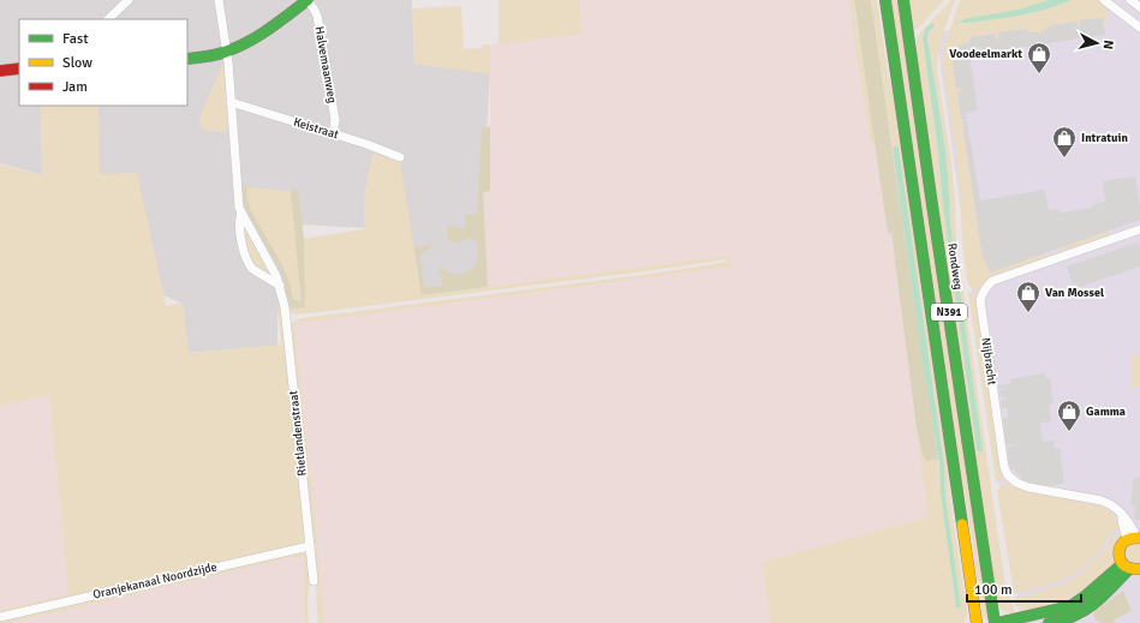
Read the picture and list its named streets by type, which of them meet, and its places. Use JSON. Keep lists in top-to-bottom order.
{
  "streets": {
    "main road": ["Rondweg", "N391"],
    "street": [
      "Halvemaanweg",
      "Keistraat",
      "Nijbracht",
      "Rietlandenstraat",
      "Oranjekanaal Noordzijde"
    ]
  },
  "crossings": [
    ["Halvemaanweg", "Keistraat"],
    ["Keistraat", "Rietlandenstraat"],
    ["Rietlandenstraat", "Oranjekanaal Noordzijde"]
  ],
  "places": {
    "shop": [
      "Voodeelmarkt",
      "Intratuin",
      "Van Mossel",
      "Gamma"
    ]
  },
  "legend": ["Fast", "Slow", "Jam"],
  "scale_bar": "100 m",
  "north": "right"
}
